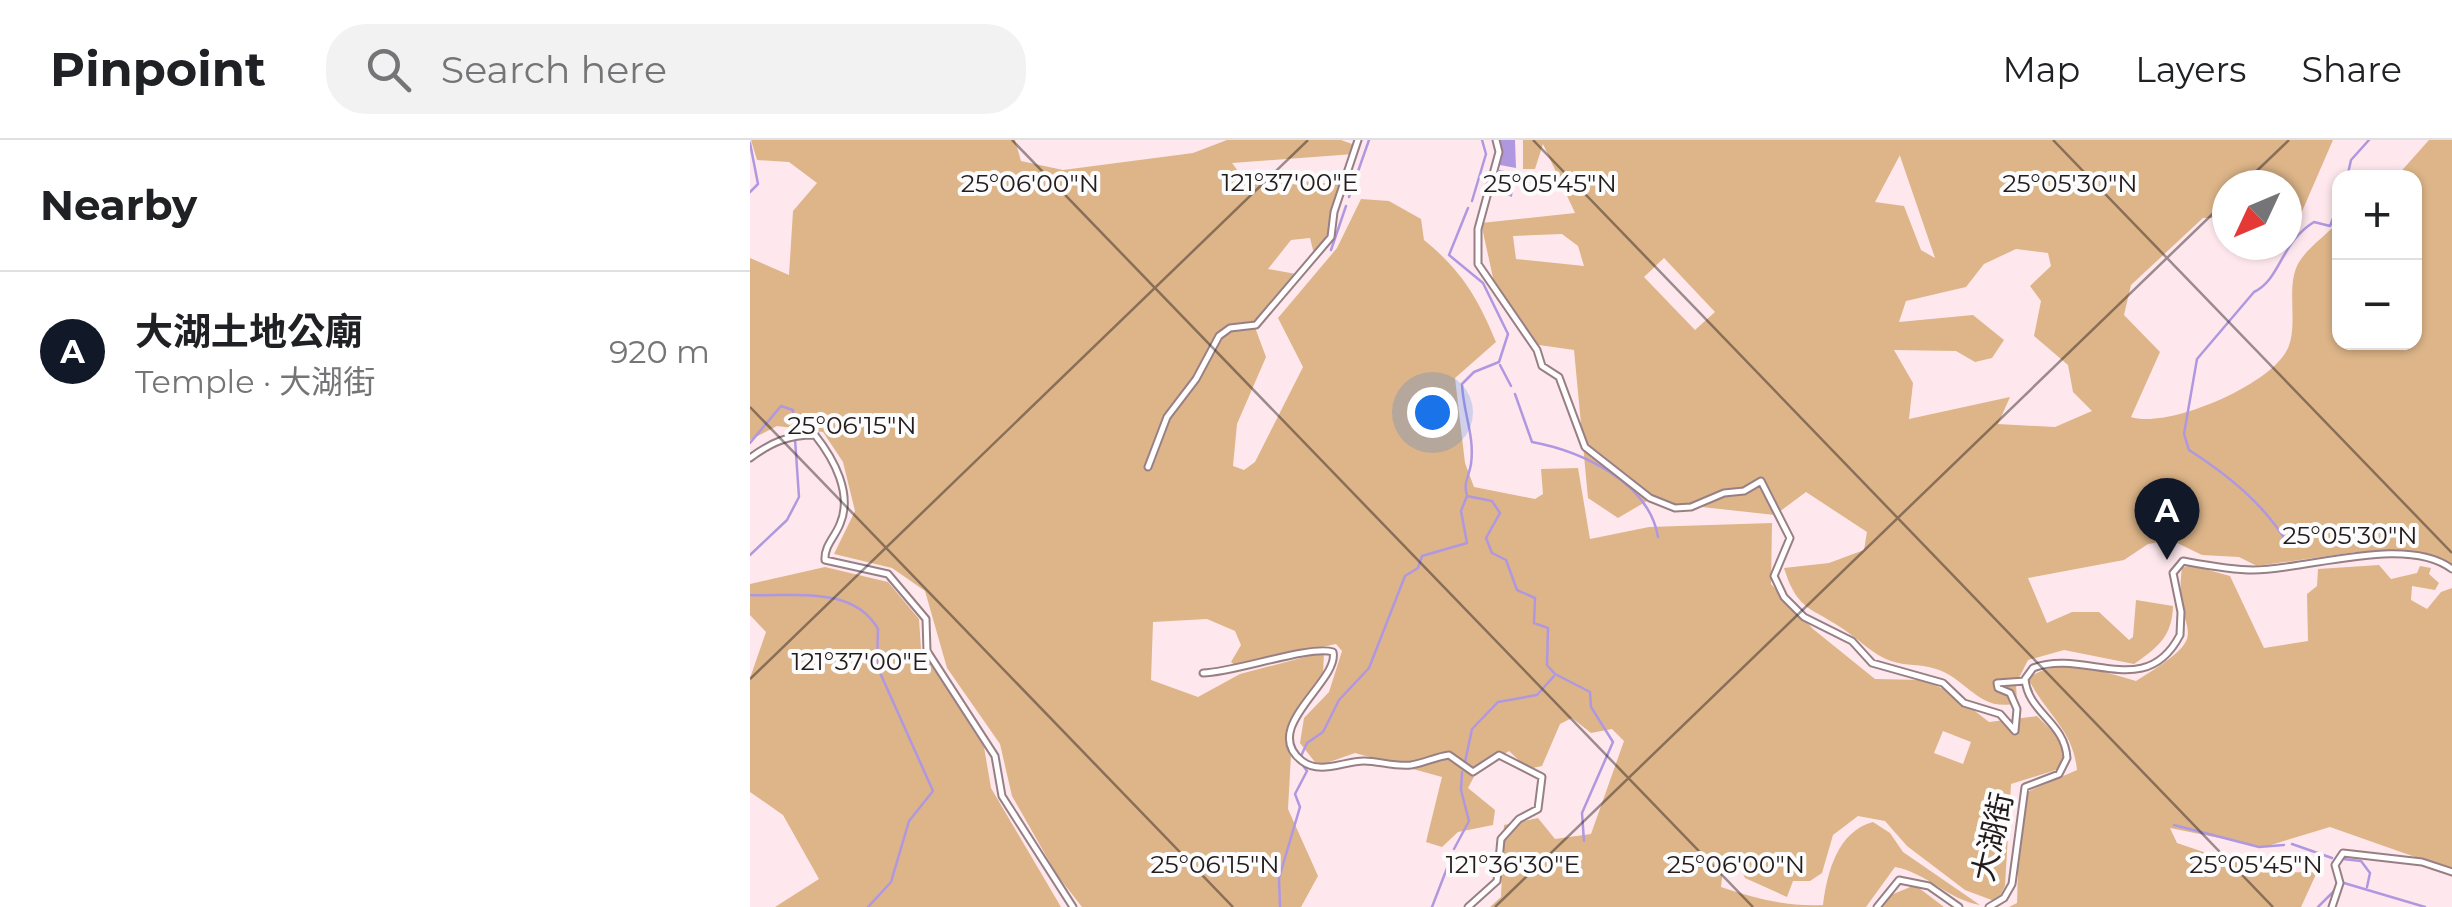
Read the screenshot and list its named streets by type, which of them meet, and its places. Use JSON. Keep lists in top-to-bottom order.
{
  "streets": {
    "street": ["大湖街"]
  },
  "north": "bottom left",
  "page": {
    "header": "Pinpoint",
    "search": "Search here",
    "nav": ["Map", "Layers", "Share"],
    "heading": "Nearby",
    "map_buttons": ["+", "−"],
    "list": [
      {
        "mark": "A",
        "name": "大湖土地公廟",
        "note": "Temple · 大湖街",
        "value": "920 m"
      }
    ],
    "pins": "A"
  },
  "coordinates": [
    "121°37'00\"E",
    "25°06'00\"N",
    "25°05'45\"N",
    "25°05'30\"N",
    "25°06'15\"N",
    "121°36'30\"E"
  ]
}
